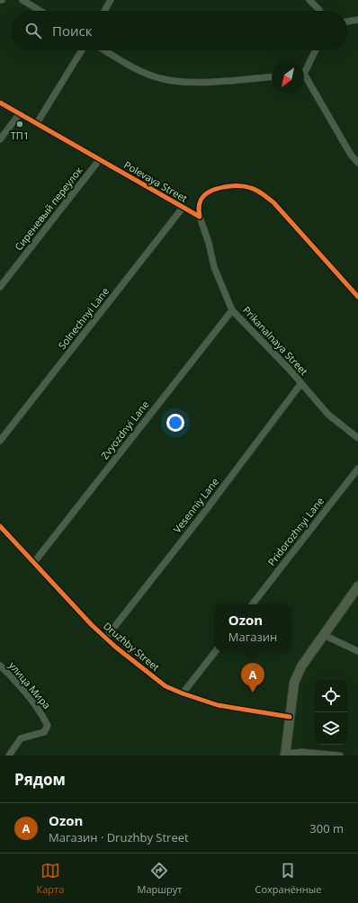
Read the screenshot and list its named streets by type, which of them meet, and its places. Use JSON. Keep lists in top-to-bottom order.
{
  "streets": {
    "street": [
      "Polevaya Street",
      "Сиреневый переулок",
      "Solnechnyi Lane",
      "Prikanalnaya Street",
      "Zvyozdnyi Lane",
      "Vesenniy Lane",
      "Pridorozhnyi Lane",
      "Druzhby Street",
      "улица Мира"
    ]
  },
  "crossings": [
    ["Polevaya Street", "Сиреневый переулок"],
    ["Polevaya Street", "Solnechnyi Lane"],
    ["Polevaya Street", "Prikanalnaya Street"],
    ["Prikanalnaya Street", "Zvyozdnyi Lane"],
    ["Prikanalnaya Street", "Vesenniy Lane"],
    ["Zvyozdnyi Lane", "Druzhby Street"],
    ["Vesenniy Lane", "Druzhby Street"]
  ],
  "places": ["ТП1"],
  "north": "bottom left",
  "page": {
    "search": "Поиск",
    "popup": ["Ozon", "Магазин"],
    "pins": "A",
    "heading": "Рядом",
    "list": [
      {
        "mark": "A",
        "name": "Ozon",
        "note": "Магазин · Druzhby Street",
        "value": "300 m"
      }
    ],
    "nav": ["Карта", "Маршрут", "Сохранённые"]
  }
}
